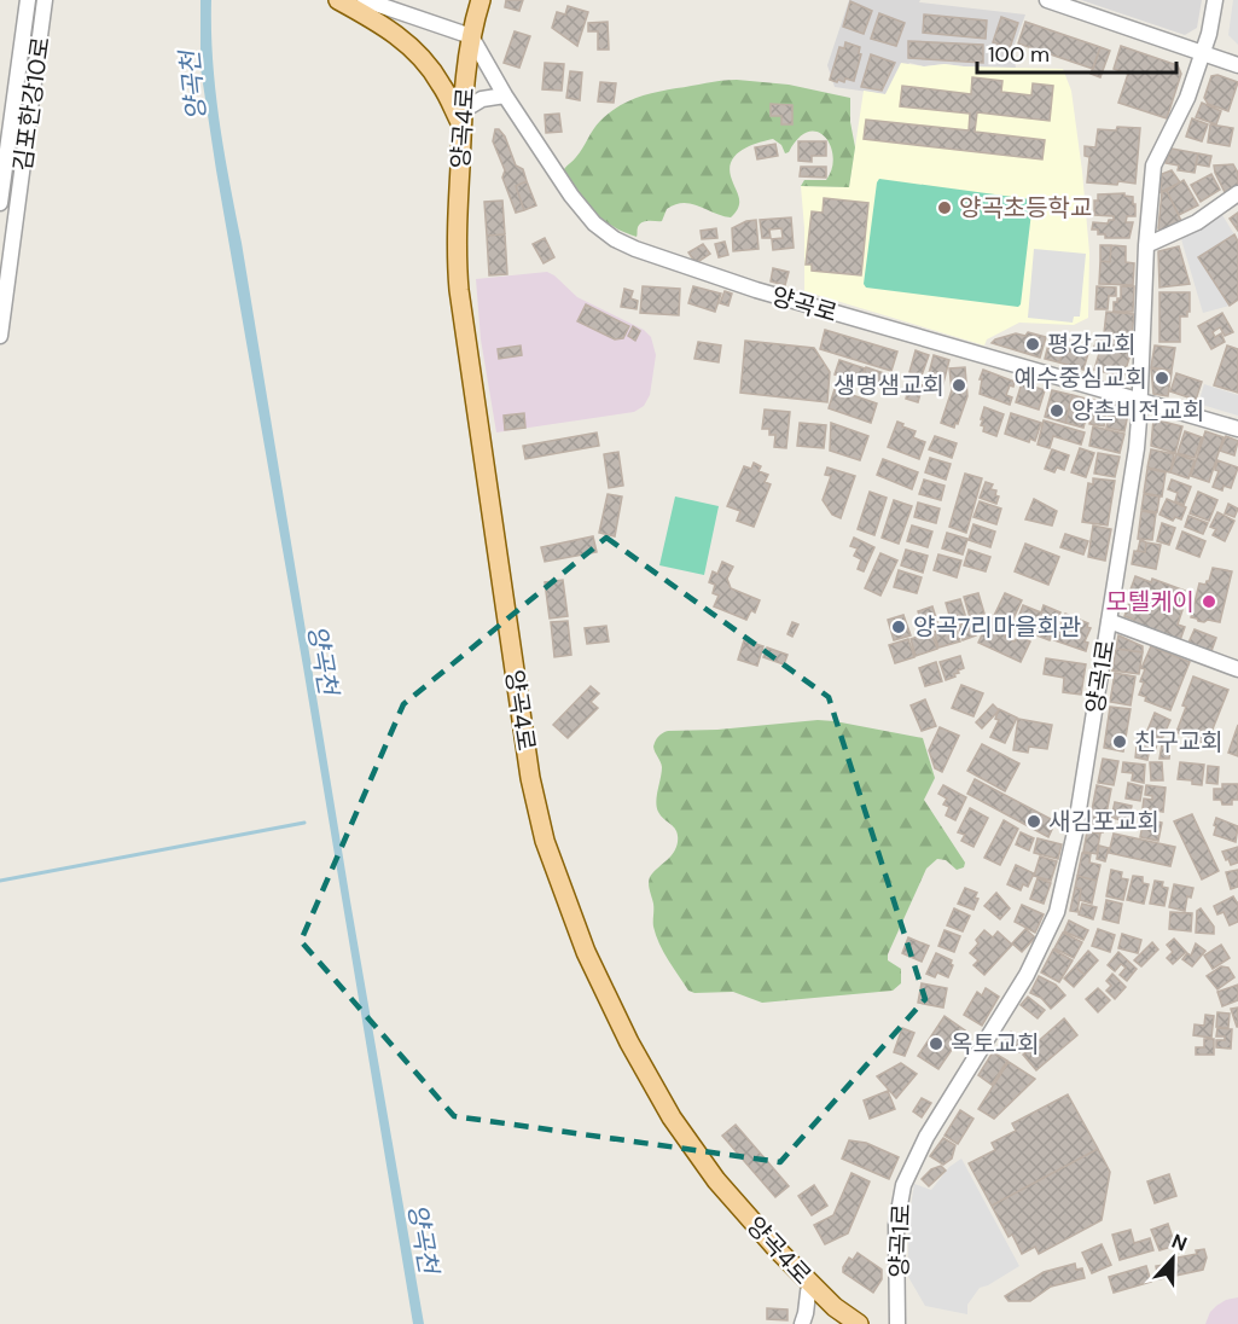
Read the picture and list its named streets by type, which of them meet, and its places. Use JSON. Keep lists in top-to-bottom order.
{
  "streets": {
    "main road": ["양곡4로"],
    "street": ["김포한강10로", "양곡로", "양곡1로"]
  },
  "crossings": [
    ["양곡4로", "양곡로"],
    ["양곡로", "양곡1로"]
  ],
  "water": ["양곡천"],
  "places": [
    "양곡초등학교",
    "평강교회",
    "예수중심교회",
    "생명샘교회",
    "양촌비전교회",
    "모텔케이",
    "양곡7리마을회관",
    "친구교회",
    "새김포교회",
    "옥토교회"
  ],
  "scale_bar": "100 m",
  "north": "top"
}
